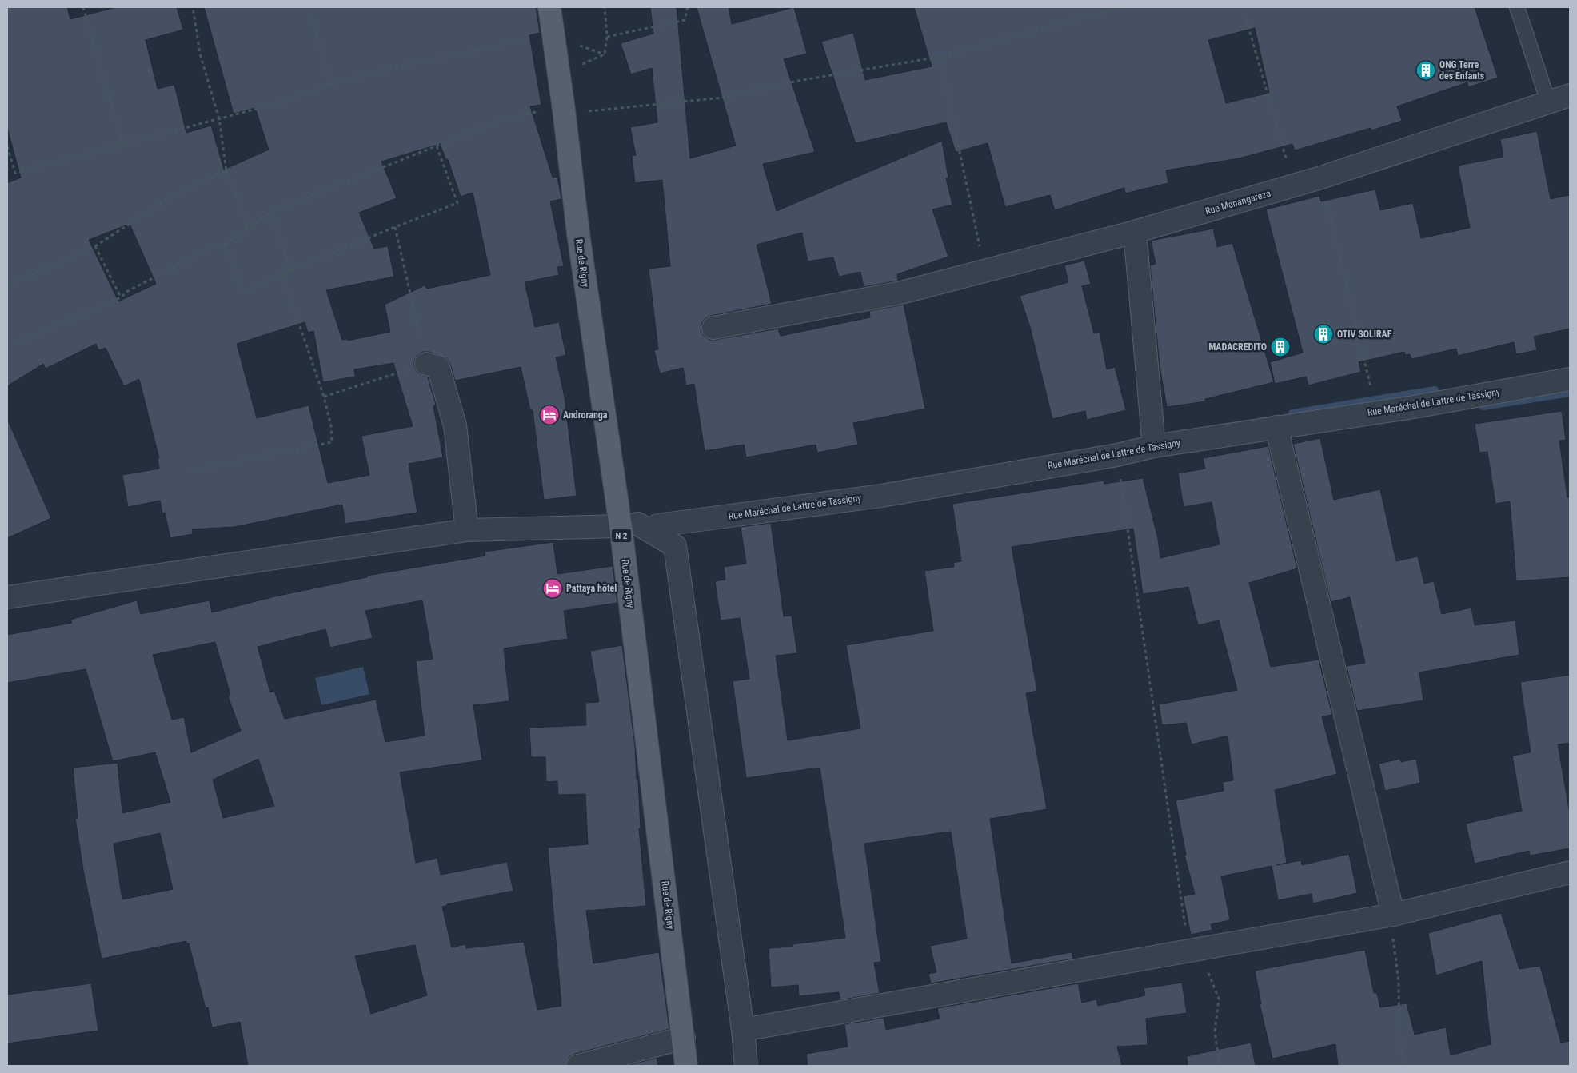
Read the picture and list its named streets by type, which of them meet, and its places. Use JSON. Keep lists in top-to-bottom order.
{
  "streets": {
    "main road": ["Rue de Rigny", "N 2"],
    "street": ["Rue Manangareza", "Rue Maréchal de Lattre de Tassigny"]
  },
  "crossings": [
    ["Rue de Rigny", "Rue Maréchal de Lattre de Tassigny"]
  ],
  "places": {
    "building": ["ONG Terre des Enfants", "OTIV SOLIRAF", "MADACREDITO"],
    "hotel": ["Androranga", "Pattaya hôtel"]
  }
}
